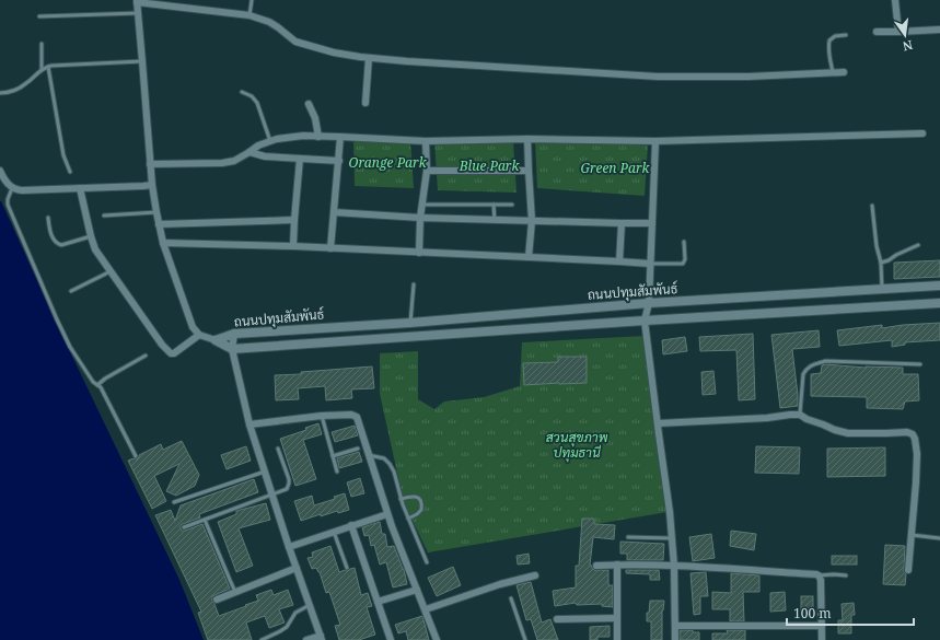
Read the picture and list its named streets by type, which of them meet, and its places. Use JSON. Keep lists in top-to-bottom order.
{
  "streets": {
    "street": ["ถนนปทุมสัมพันธ์"]
  },
  "parks": [
    "Orange Park",
    "Blue Park",
    "Green Park",
    "สวนสุขภาพ ปทุมธานี"
  ],
  "scale_bar": "100 m",
  "north": "bottom"
}
